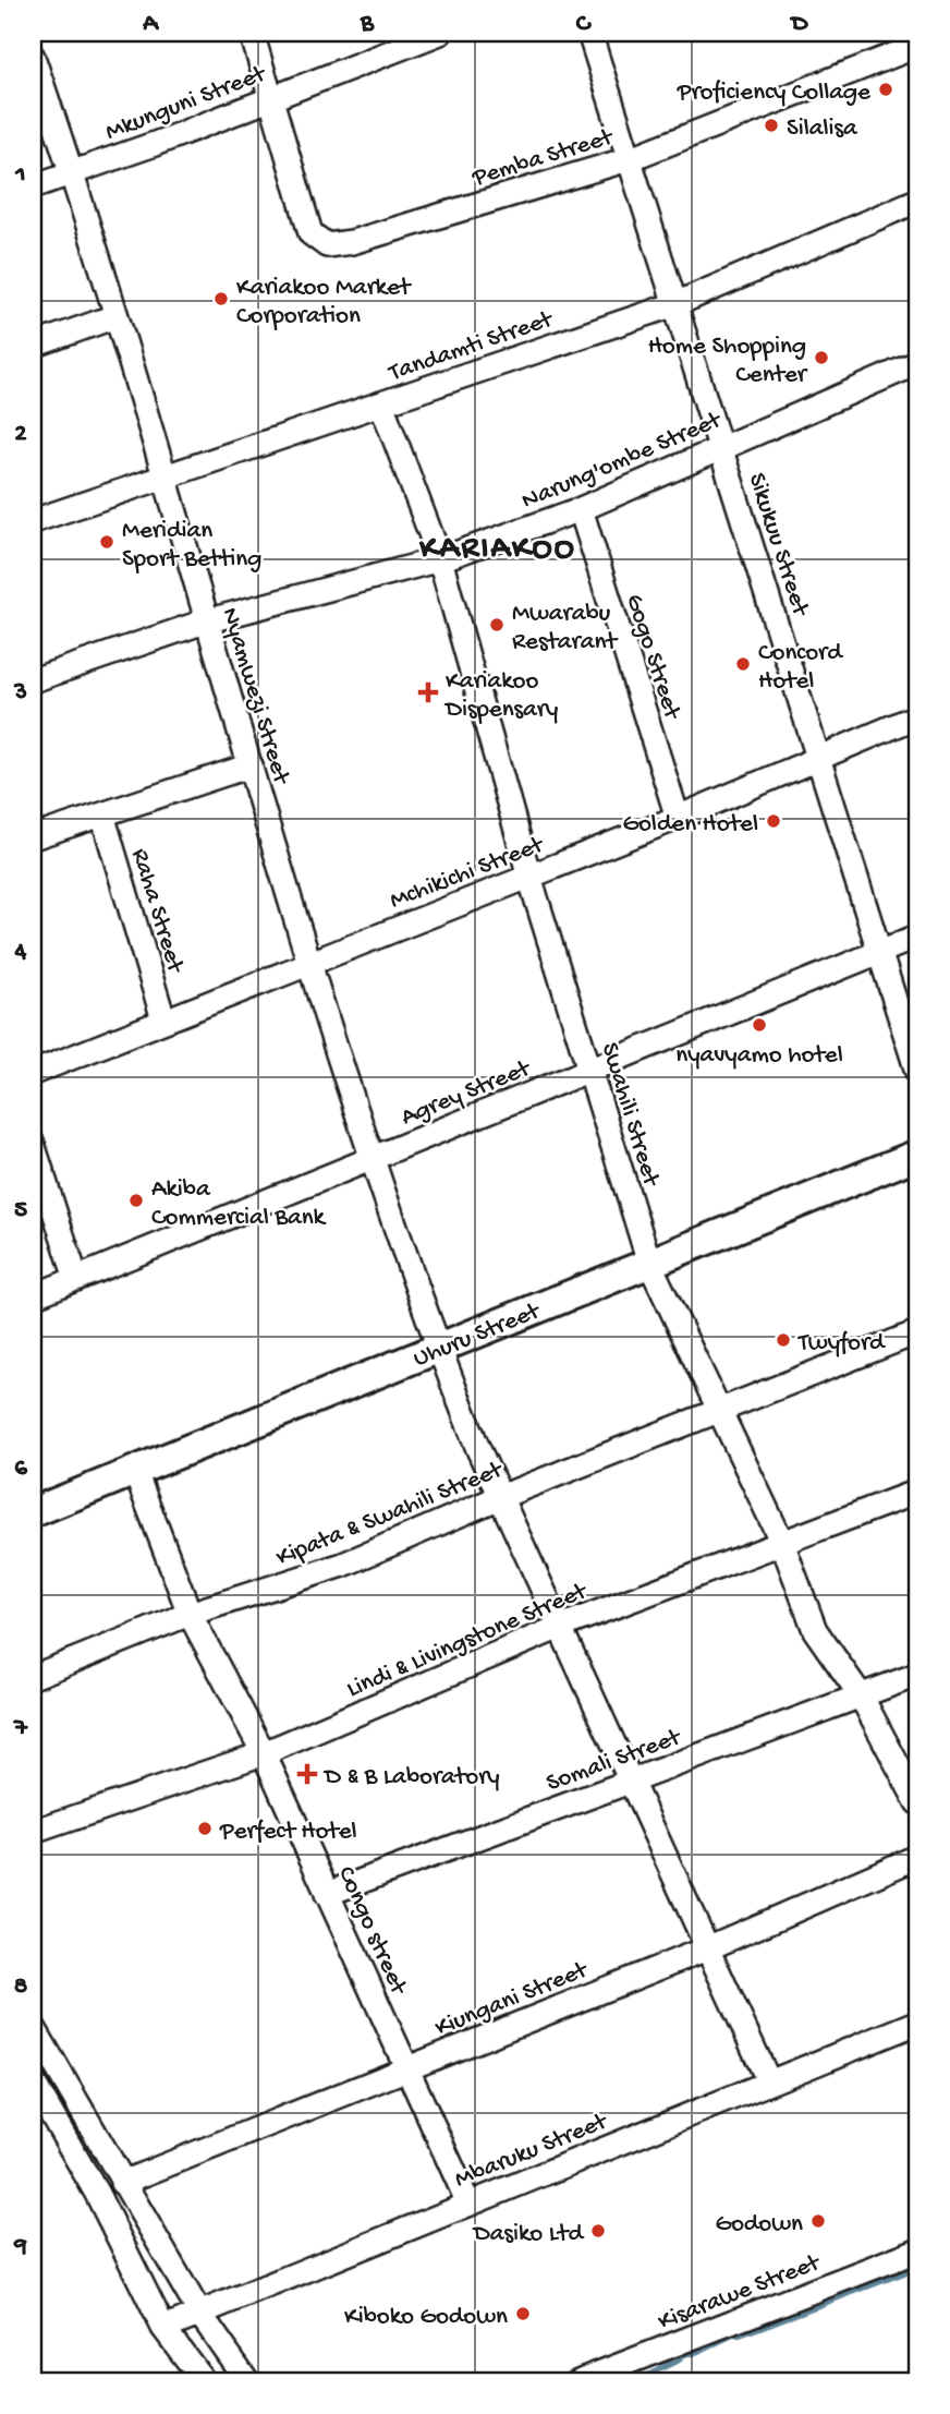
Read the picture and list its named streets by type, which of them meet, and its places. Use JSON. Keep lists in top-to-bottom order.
{
  "streets": {
    "main road": ["Uhuru Street"],
    "street": [
      "Mkunguni Street",
      "Pemba Street",
      "Tandamti Street",
      "Narung'ombe Street",
      "Sikukuu Street",
      "Gogo Street",
      "Nyamwezi Street",
      "Mchikichi Street",
      "Raha Street",
      "Agrey Street",
      "Swahili Street",
      "Kipata & Swahili Street",
      "Lindi & Livingstone Street",
      "Somali Street",
      "Congo street",
      "Kiungani Street",
      "Mbaruku Street",
      "Kisarawe Street"
    ]
  },
  "crossings": [
    ["Mkunguni Street", "Pemba Street"],
    ["Mkunguni Street", "Nyamwezi Street"],
    ["Pemba Street", "Sikukuu Street"],
    ["Tandamti Street", "Sikukuu Street"],
    ["Tandamti Street", "Nyamwezi Street"],
    ["Tandamti Street", "Swahili Street"],
    ["Narung'ombe Street", "Sikukuu Street"],
    ["Narung'ombe Street", "Gogo Street"],
    ["Narung'ombe Street", "Nyamwezi Street"],
    ["Narung'ombe Street", "Swahili Street"],
    ["Sikukuu Street", "Mchikichi Street"],
    ["Sikukuu Street", "Agrey Street"],
    ["Gogo Street", "Mchikichi Street"],
    ["Nyamwezi Street", "Mchikichi Street"],
    ["Nyamwezi Street", "Agrey Street"],
    ["Nyamwezi Street", "Uhuru Street"],
    ["Nyamwezi Street", "Kipata & Swahili Street"],
    ["Nyamwezi Street", "Lindi & Livingstone Street"],
    ["Nyamwezi Street", "Somali Street"],
    ["Nyamwezi Street", "Kiungani Street"],
    ["Nyamwezi Street", "Mbaruku Street"],
    ["Mchikichi Street", "Raha Street"],
    ["Mchikichi Street", "Swahili Street"],
    ["Agrey Street", "Swahili Street"],
    ["Swahili Street", "Uhuru Street"],
    ["Swahili Street", "Kipata & Swahili Street"],
    ["Swahili Street", "Lindi & Livingstone Street"],
    ["Swahili Street", "Somali Street"],
    ["Uhuru Street", "Congo street"],
    ["Kipata & Swahili Street", "Congo street"],
    ["Lindi & Livingstone Street", "Congo street"],
    ["Somali Street", "Congo street"],
    ["Congo street", "Kiungani Street"],
    ["Congo street", "Mbaruku Street"]
  ],
  "districts": ["KARIAKOO"],
  "places": {
    "other": [
      "Proficiency Collage",
      "Silalisa",
      "Kariakoo Market Corporation",
      "Home Shopping Center",
      "Meridian Sport Betting",
      "Mwarabu Restarant",
      "Concord Hotel",
      "Golden Hotel",
      "nyavyamo hotel",
      "Akiba Commercial Bank",
      "Twyford",
      "Perfect Hotel",
      "Godown",
      "Dasiko Ltd",
      "Kiboko Godown"
    ],
    "health": ["Kariakoo Dispensary", "D & B Laboratory"]
  },
  "grid": {
    "columns": [
      "A",
      "B",
      "C",
      "D"
    ],
    "rows": [
      "1",
      "2",
      "3",
      "4",
      "5",
      "6",
      "7",
      "8",
      "9"
    ]
  }
}
